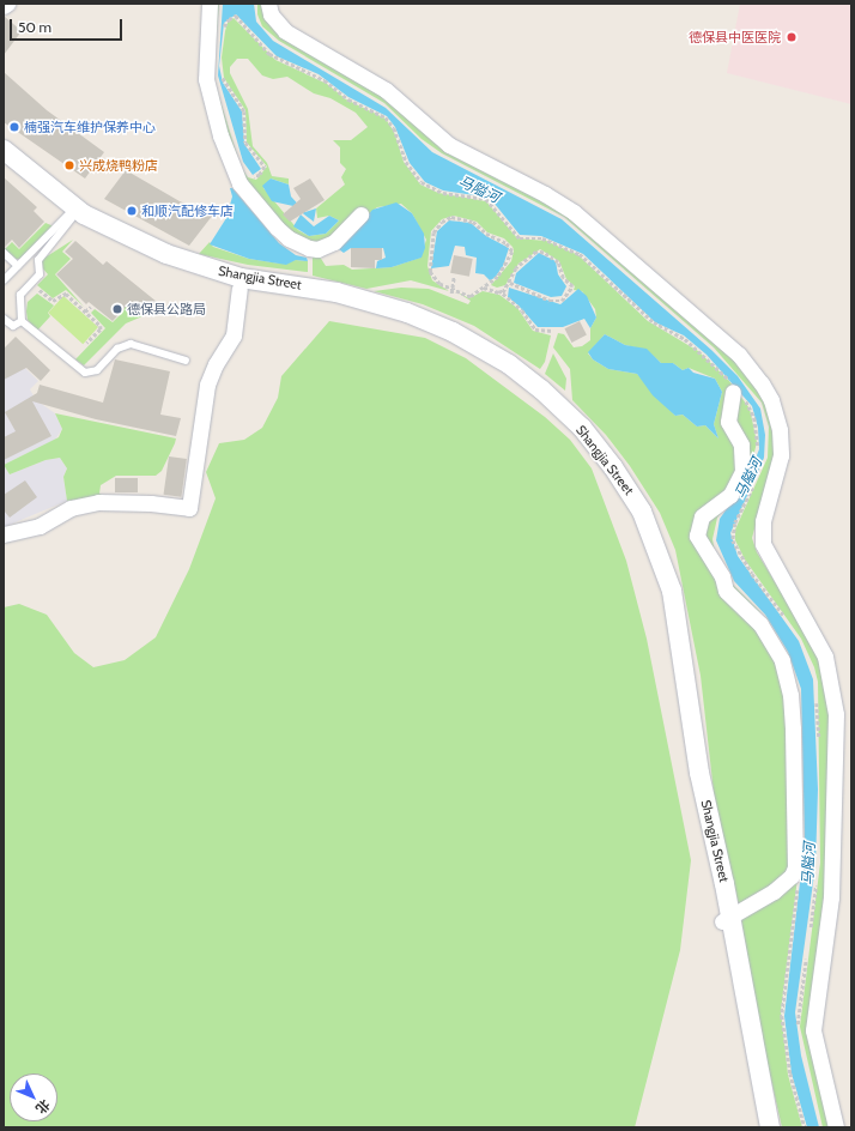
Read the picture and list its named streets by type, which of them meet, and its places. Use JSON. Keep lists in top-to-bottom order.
{
  "streets": {
    "street": ["Shangjia Street"]
  },
  "water": ["马隘河"],
  "places": [
    "德保县中医医院",
    "楠强汽车维护保养中心",
    "兴成烧鸭粉店",
    "和顺汽配修车店",
    "德保县公路局"
  ],
  "scale_bar": "50 m",
  "north": "bottom right"
}
